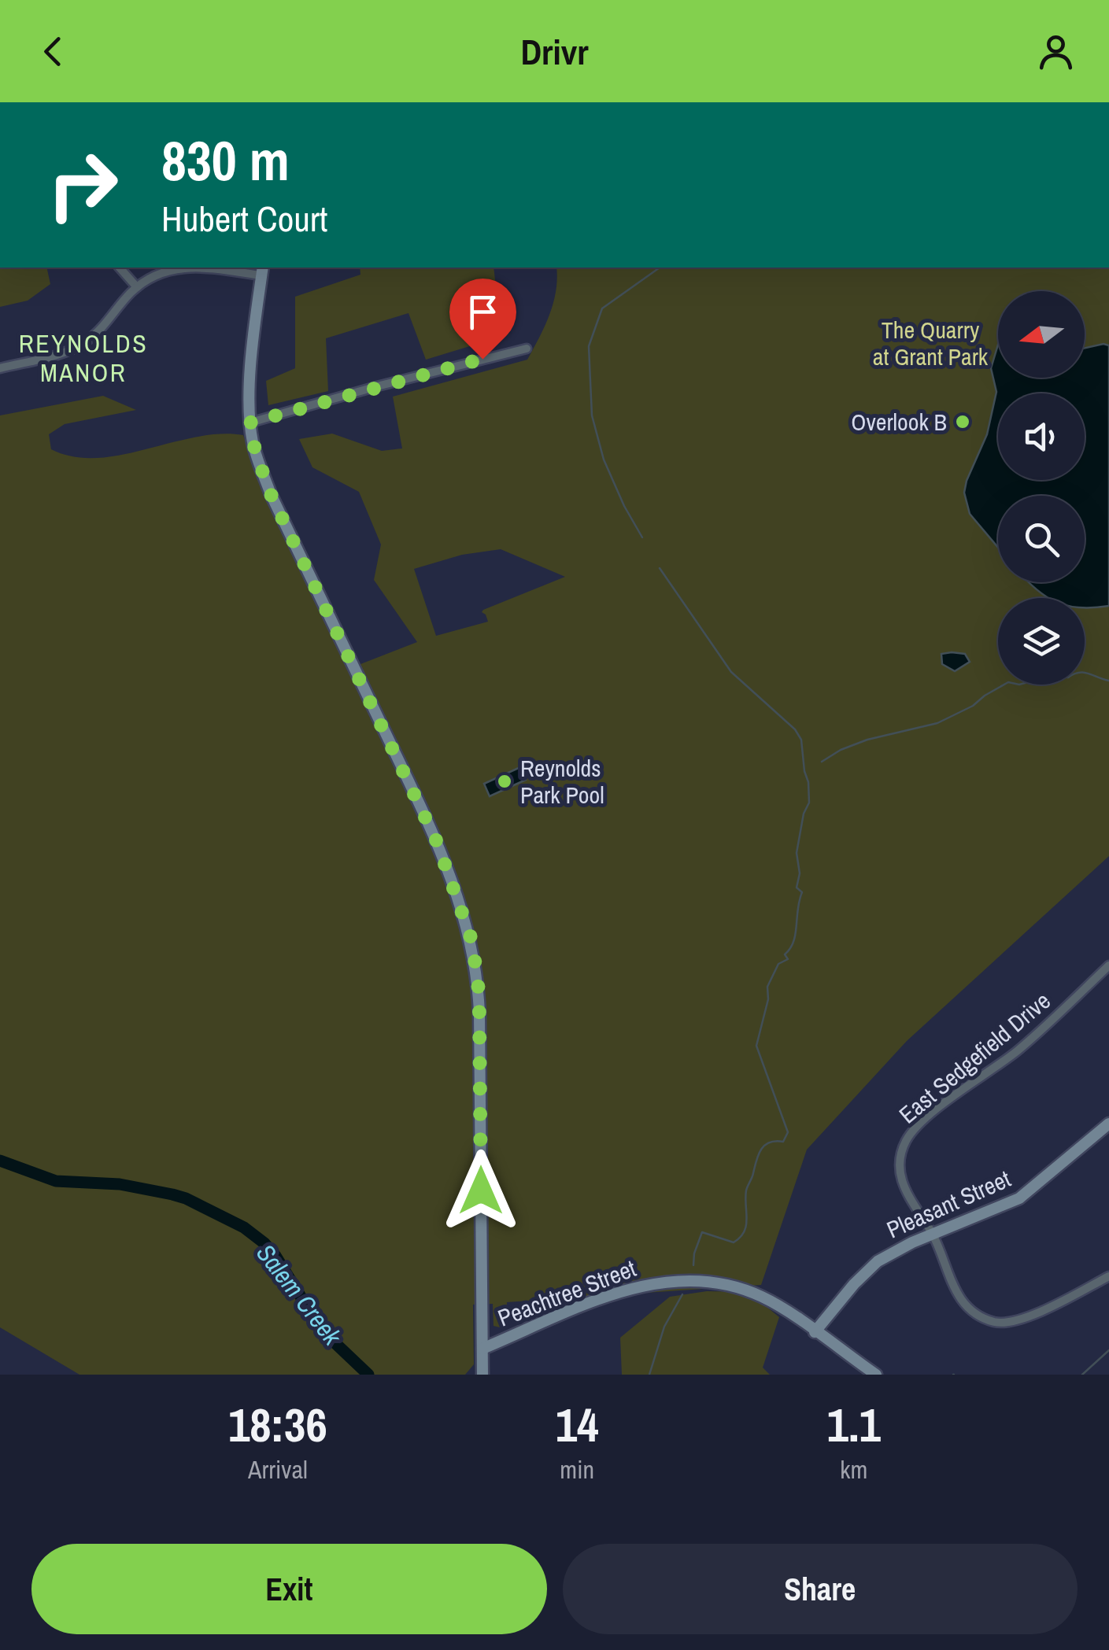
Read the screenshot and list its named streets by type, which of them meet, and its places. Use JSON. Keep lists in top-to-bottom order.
{
  "streets": {
    "main road": ["Pleasant Street", "Peachtree Street"],
    "street": ["East Sedgefield Drive"]
  },
  "crossings": [
    ["East Sedgefield Drive", "Pleasant Street"],
    ["Pleasant Street", "Peachtree Street"]
  ],
  "districts": ["REYNOLDS MANOR"],
  "water": ["Salem Creek"],
  "parks": ["The Quarry at Grant Park"],
  "places": ["Overlook B", "Reynolds Park Pool"],
  "north": "left",
  "page": {
    "header": "Drivr",
    "turn": ["830 m", "Hubert Court"],
    "eta": [
      "18:36",
      "Arrival",
      "14",
      "min",
      "1.1",
      "km"
    ],
    "buttons": ["Exit", "Share"]
  }
}
